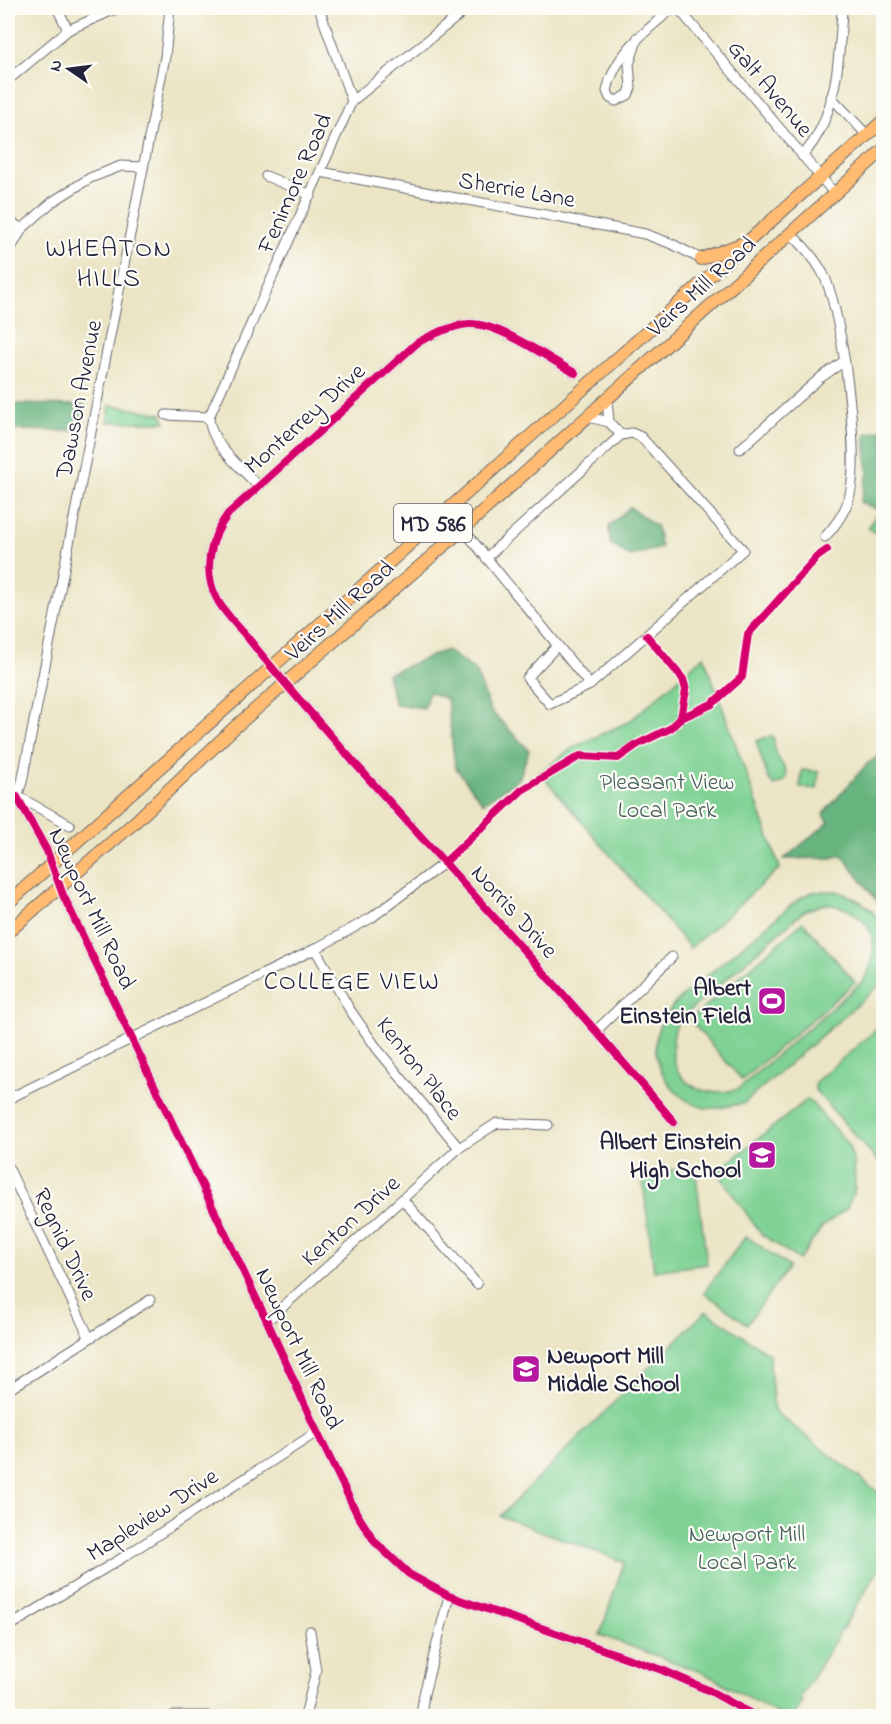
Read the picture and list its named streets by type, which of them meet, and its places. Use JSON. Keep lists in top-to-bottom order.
{
  "streets": {
    "main road": ["Veirs Mill Road", "MD 586"],
    "street": [
      "Galt Avenue",
      "Fenimore Road",
      "Sherrie Lane",
      "Dawson Avenue",
      "Monterrey Drive",
      "Newport Mill Road",
      "Norris Drive",
      "Kenton Place",
      "Kenton Drive",
      "Regnid Drive",
      "Mapleview Drive"
    ]
  },
  "crossings": [
    ["Galt Avenue", "Veirs Mill Road"],
    ["Fenimore Road", "Sherrie Lane"],
    ["Veirs Mill Road", "Monterrey Drive"],
    ["Veirs Mill Road", "Newport Mill Road"],
    ["Veirs Mill Road", "Norris Drive"],
    ["Dawson Avenue", "Newport Mill Road"],
    ["Monterrey Drive", "Norris Drive"],
    ["Newport Mill Road", "Kenton Drive"],
    ["Newport Mill Road", "Mapleview Drive"],
    ["Kenton Place", "Kenton Drive"]
  ],
  "districts": ["WHEATON HILLS", "COLLEGE VIEW"],
  "parks": ["Pleasant View Local Park", "Newport Mill Local Park"],
  "places": {
    "sports": ["Albert Einstein Field"],
    "school or university": ["Albert Einstein High School", "Newport Mill Middle School"]
  },
  "north": "left"
}
